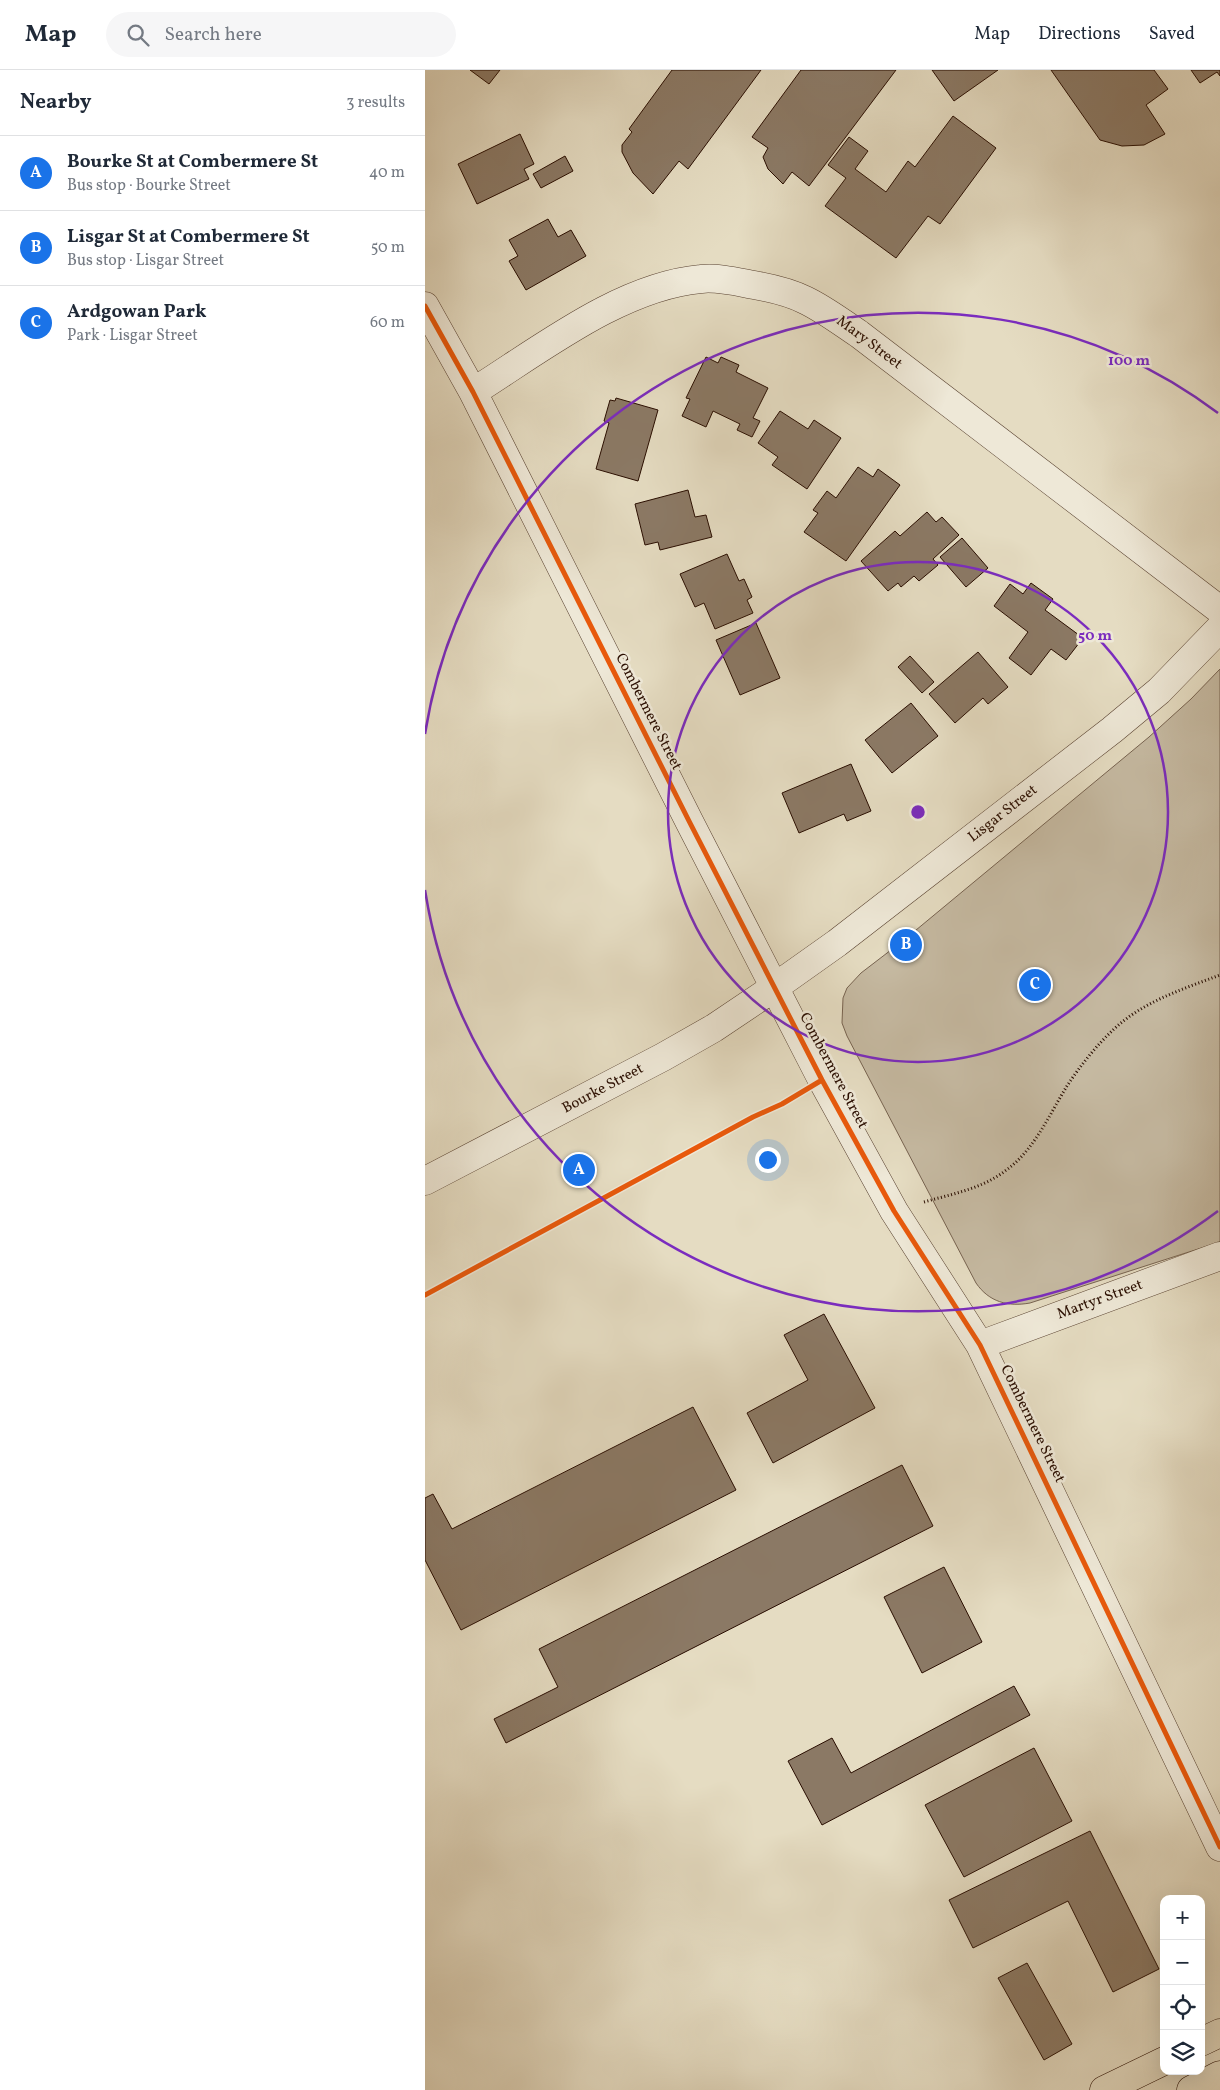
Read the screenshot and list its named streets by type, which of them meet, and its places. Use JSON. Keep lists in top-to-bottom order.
{
  "streets": {
    "street": [
      "Mary Street",
      "Combermere Street",
      "Lisgar Street",
      "Bourke Street",
      "Martyr Street"
    ]
  },
  "crossings": [
    ["Mary Street", "Combermere Street"],
    ["Combermere Street", "Lisgar Street"],
    ["Combermere Street", "Bourke Street"],
    ["Combermere Street", "Martyr Street"],
    ["Lisgar Street", "Bourke Street"]
  ],
  "page": {
    "header": "Map",
    "search": "Search here",
    "nav": ["Map", "Directions", "Saved"],
    "heading": ["Nearby", "3 results"],
    "list": [
      {
        "mark": "A",
        "name": "Bourke St at Combermere St",
        "note": "Bus stop · Bourke Street",
        "value": "40 m"
      },
      {
        "mark": "B",
        "name": "Lisgar St at Combermere St",
        "note": "Bus stop · Lisgar Street",
        "value": "50 m"
      },
      {
        "mark": "C",
        "name": "Ardgowan Park",
        "note": "Park · Lisgar Street",
        "value": "60 m"
      }
    ],
    "pins": ["B", "C", "A"],
    "map_buttons": ["+", "−"]
  },
  "rings": ["100 m", "50 m"]
}
